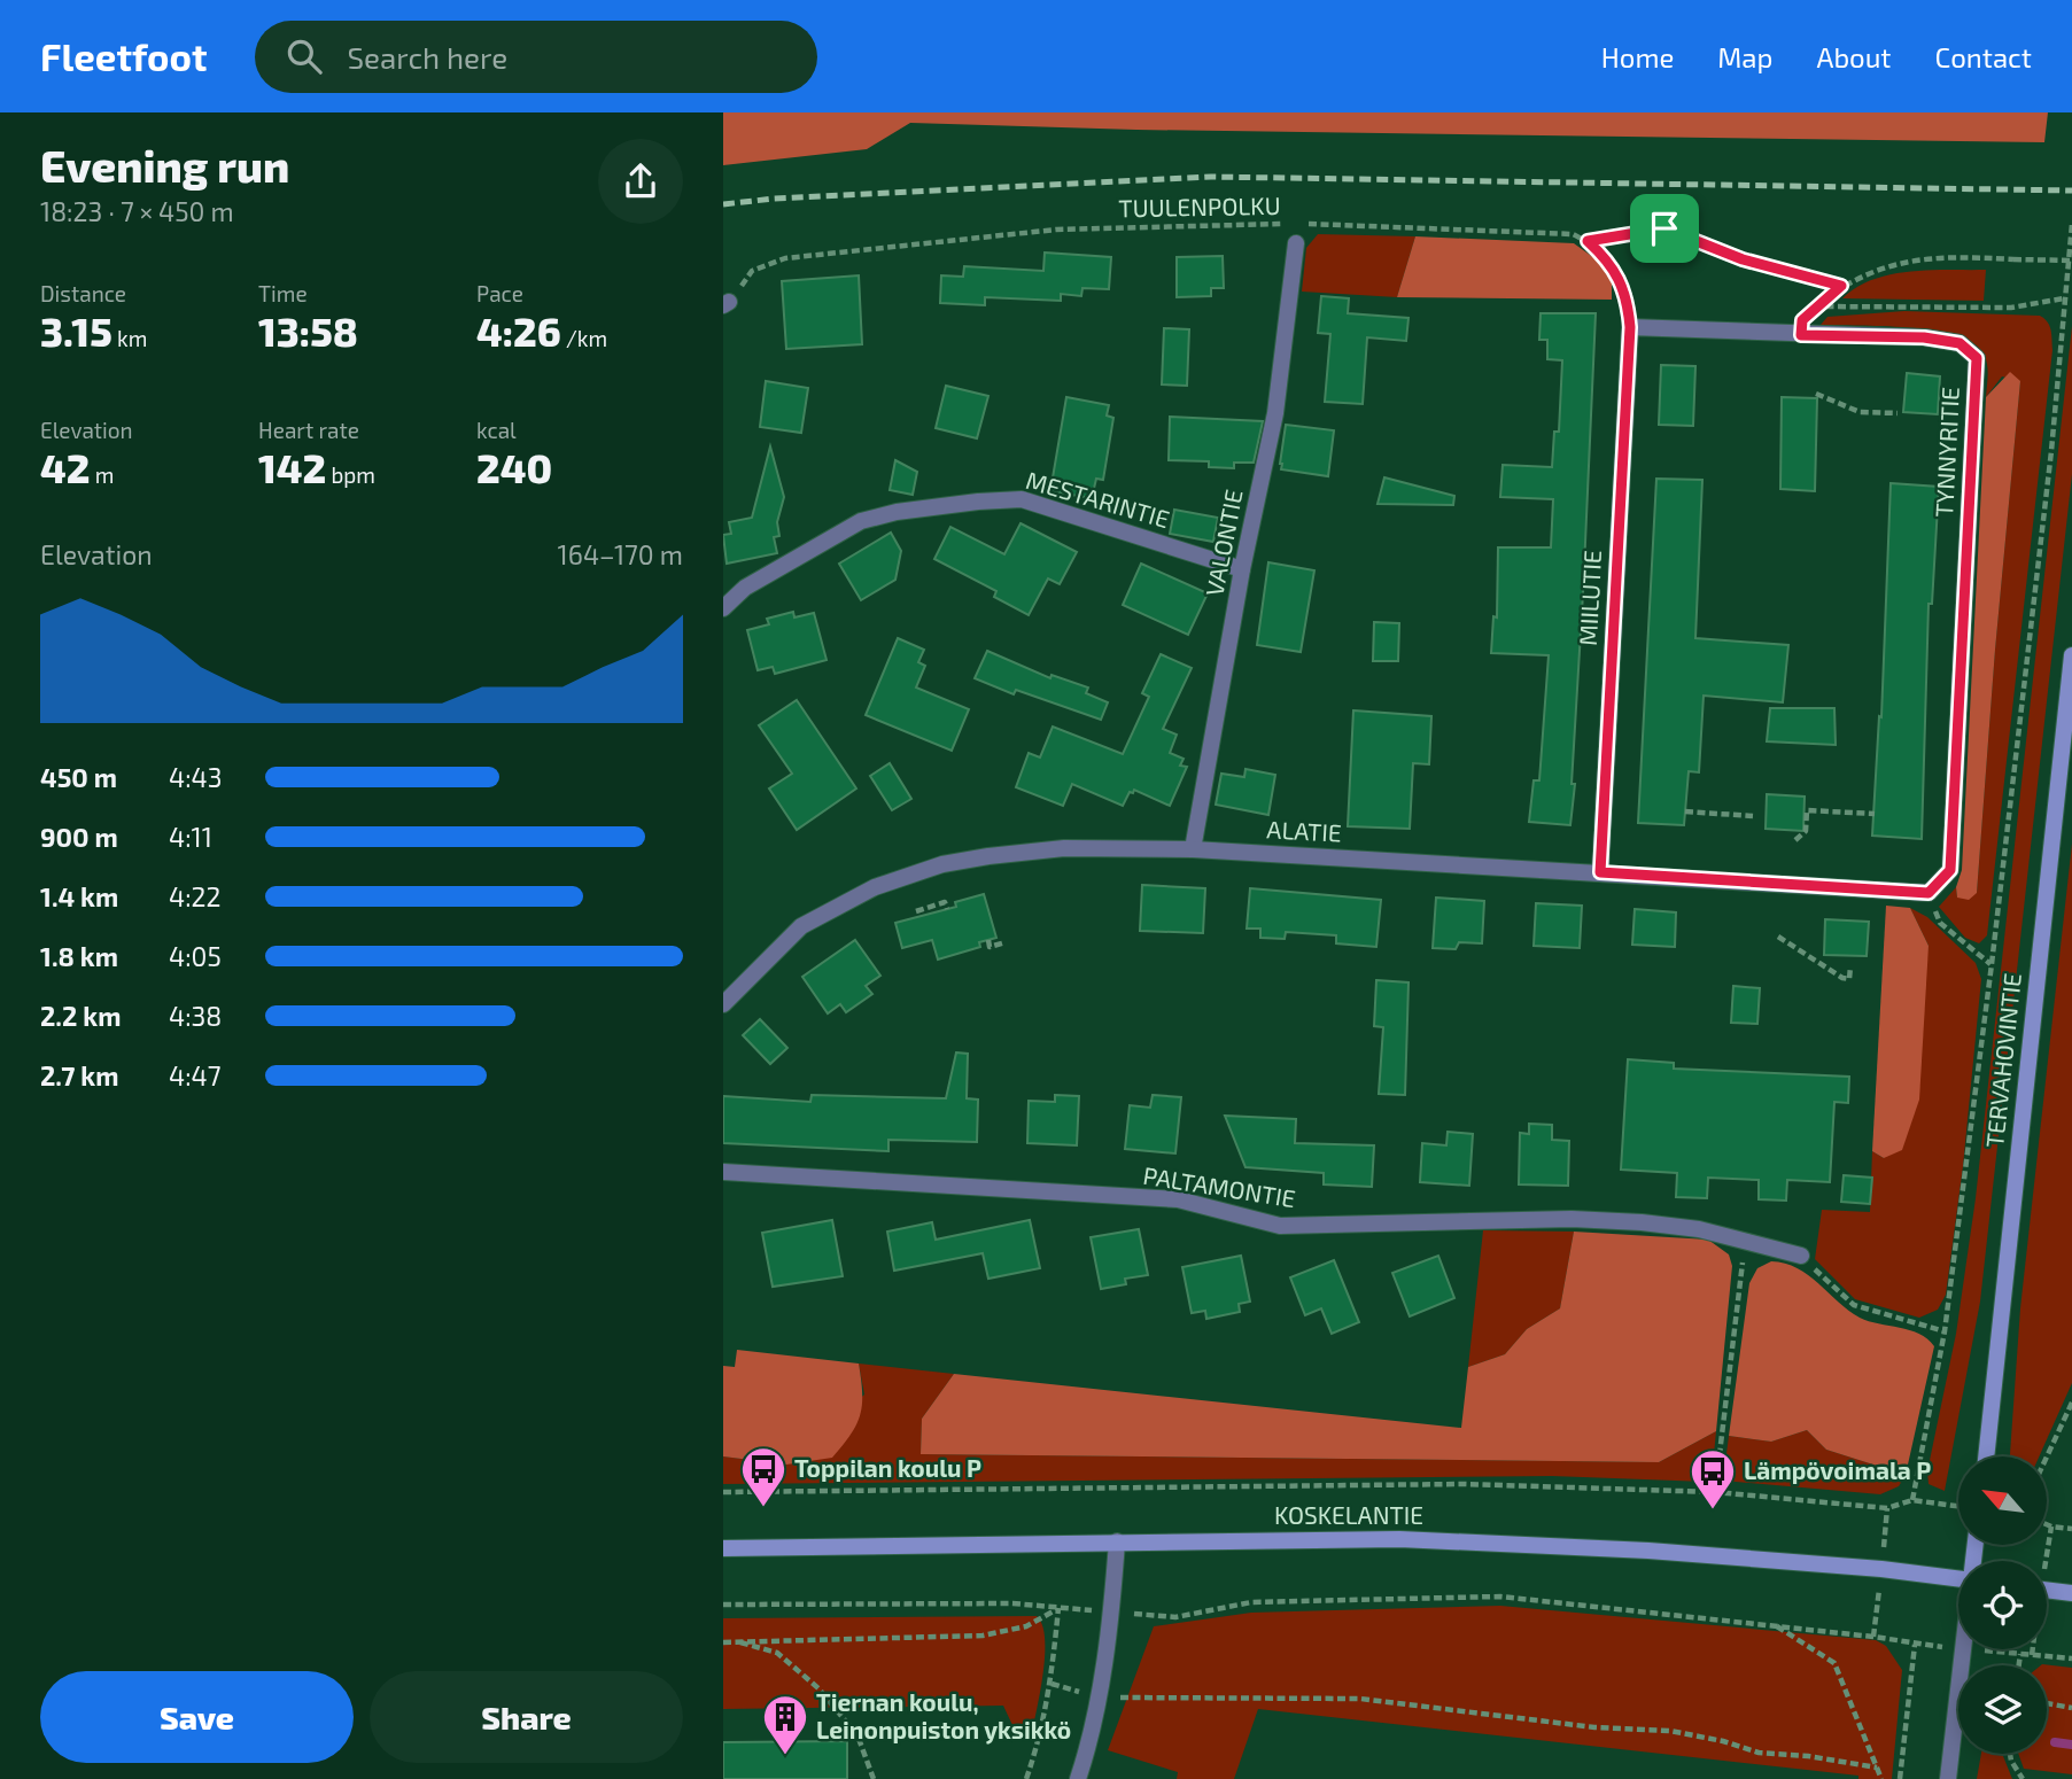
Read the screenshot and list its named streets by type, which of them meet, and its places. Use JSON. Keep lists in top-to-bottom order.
{
  "streets": {
    "main road": ["TERVAHOVINTIE", "KOSKELANTIE"],
    "street": [
      "TYNNYRITIE",
      "MESTARINTIE",
      "VALONTIE",
      "MIILUTIE",
      "ALATIE",
      "PALTAMONTIE"
    ],
    "path": ["TUULENPOLKU"]
  },
  "crossings": [
    ["TYNNYRITIE", "MIILUTIE"],
    ["TYNNYRITIE", "ALATIE"],
    ["MESTARINTIE", "VALONTIE"],
    ["VALONTIE", "ALATIE"],
    ["MIILUTIE", "ALATIE"]
  ],
  "places": {
    "bus stop": ["Toppilan koulu P", "Lämpövoimala P"],
    "building": ["Tiernan koulu, Leinonpuiston yksikkö"]
  },
  "north": "top left",
  "page": {
    "header": "Fleetfoot",
    "search": "Search here",
    "nav": [
      "Home",
      "Map",
      "About",
      "Contact"
    ],
    "heading": ["Evening run", "18:23 · 7 × 450 m"],
    "stats": [
      ["Distance", "3.15 km"],
      ["Time", "13:58"],
      ["Pace", "4:26 /km"],
      ["Elevation", "42 m"],
      ["Heart rate", "142 bpm"],
      ["kcal", "240"]
    ],
    "chart": ["Elevation", "164–170 m"],
    "list": [
      {
        "name": "450 m",
        "note": "4:43"
      },
      {
        "name": "900 m",
        "note": "4:11"
      },
      {
        "name": "1.4 km",
        "note": "4:22"
      },
      {
        "name": "1.8 km",
        "note": "4:05"
      },
      {
        "name": "2.2 km",
        "note": "4:38"
      },
      {
        "name": "2.7 km",
        "note": "4:47"
      }
    ],
    "buttons": ["Save", "Share"]
  }
}
